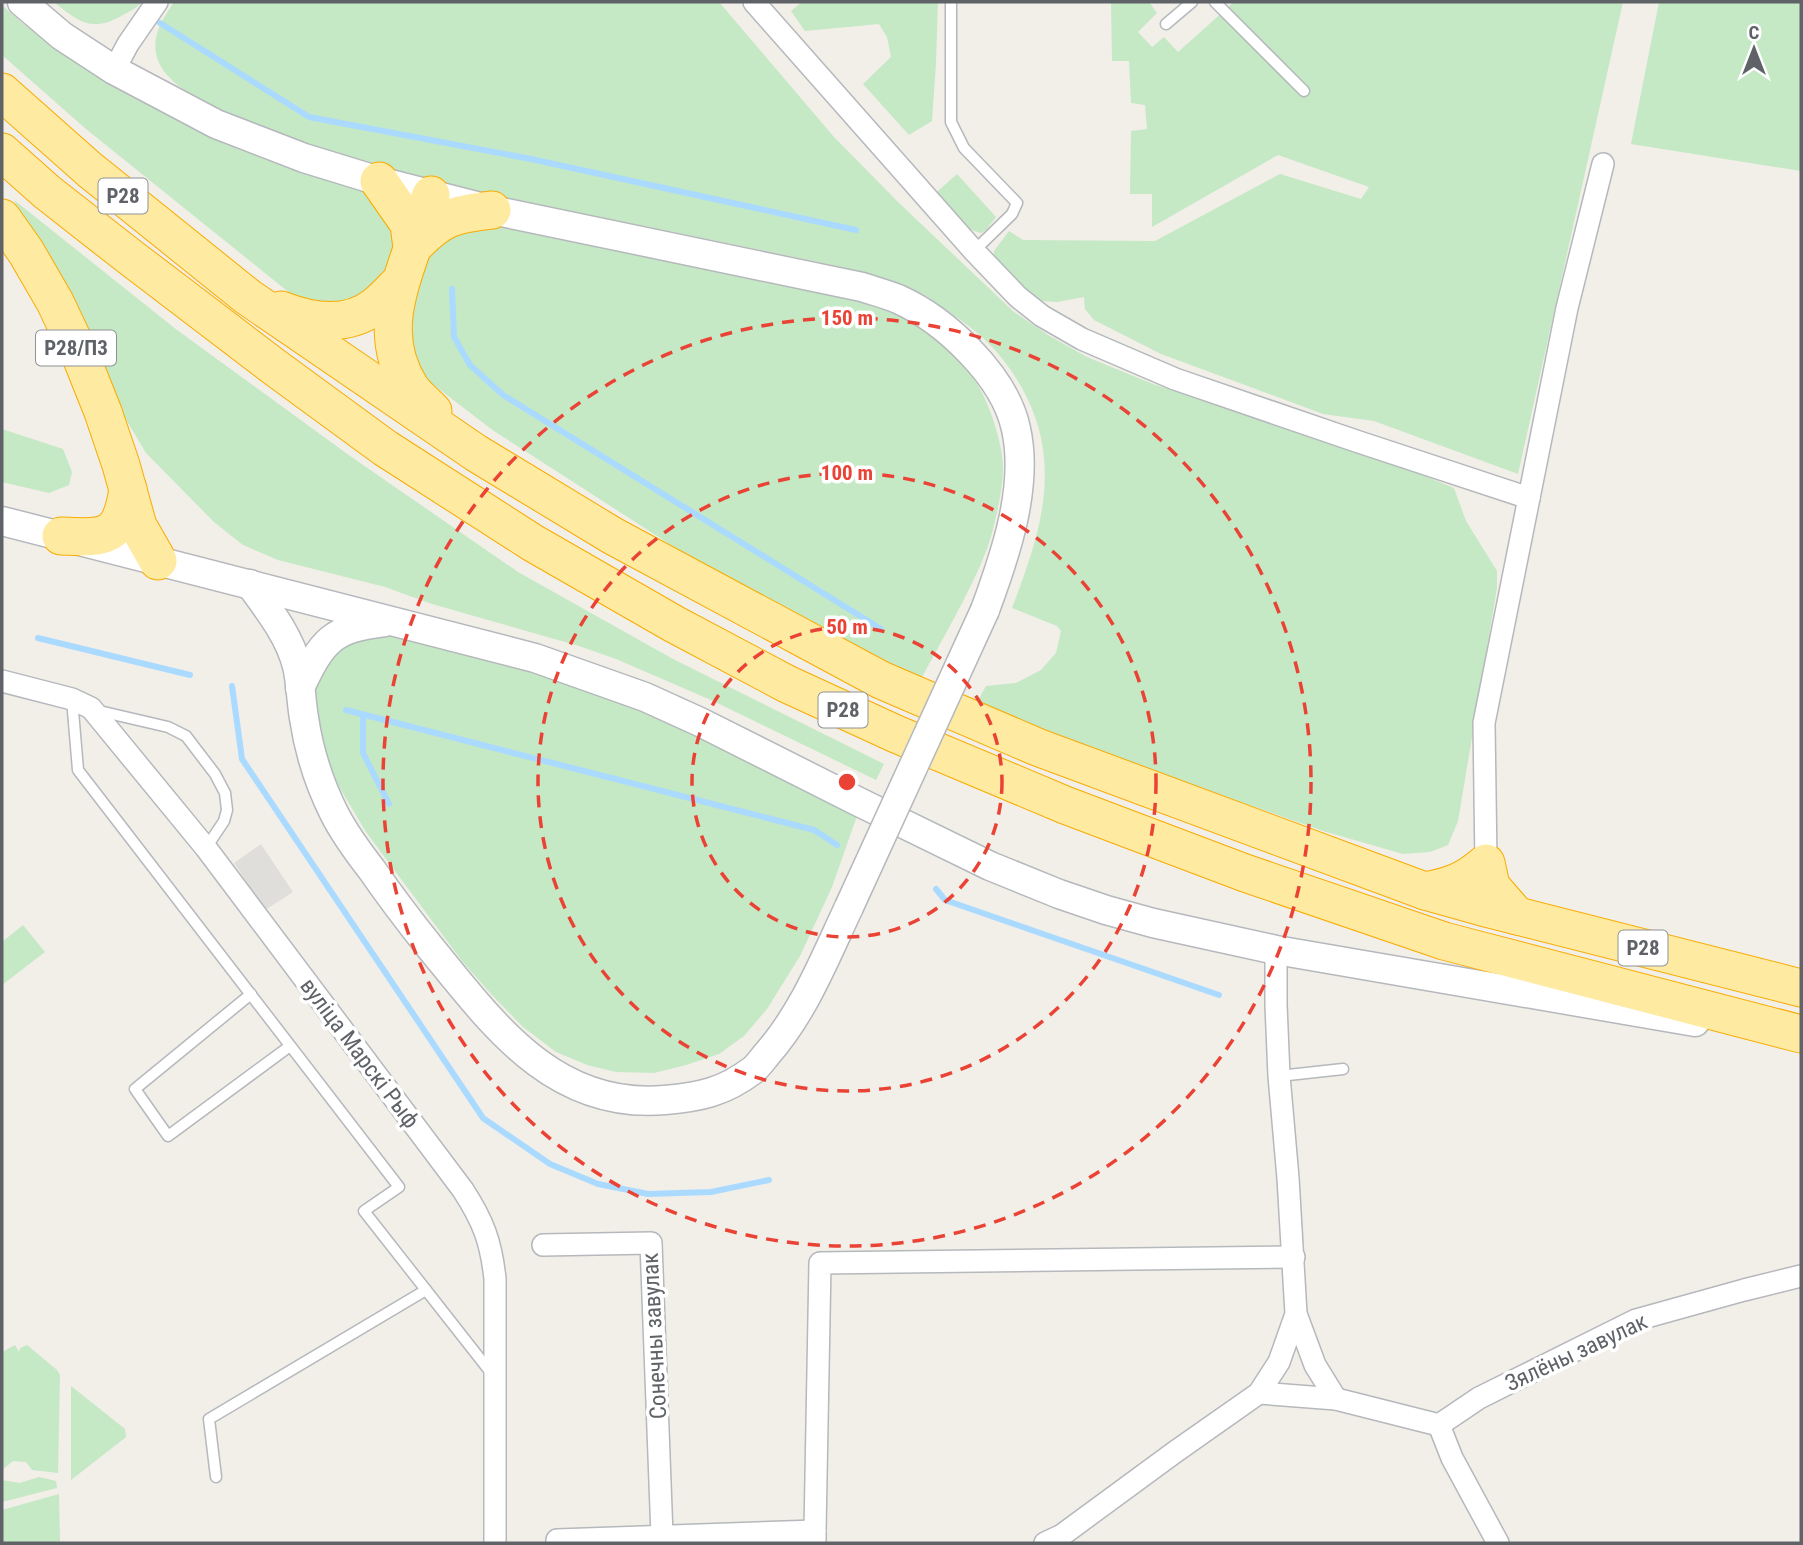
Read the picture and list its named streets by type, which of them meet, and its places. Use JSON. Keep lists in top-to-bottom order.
{
  "streets": {
    "highway": ["Р28", "Р28/П3"],
    "street": ["вуліца Марскі Рыф", "Сонечны завулак", "Зялёны завулак"]
  },
  "north": "top",
  "rings": ["150 m", "100 m", "50 m"]
}
